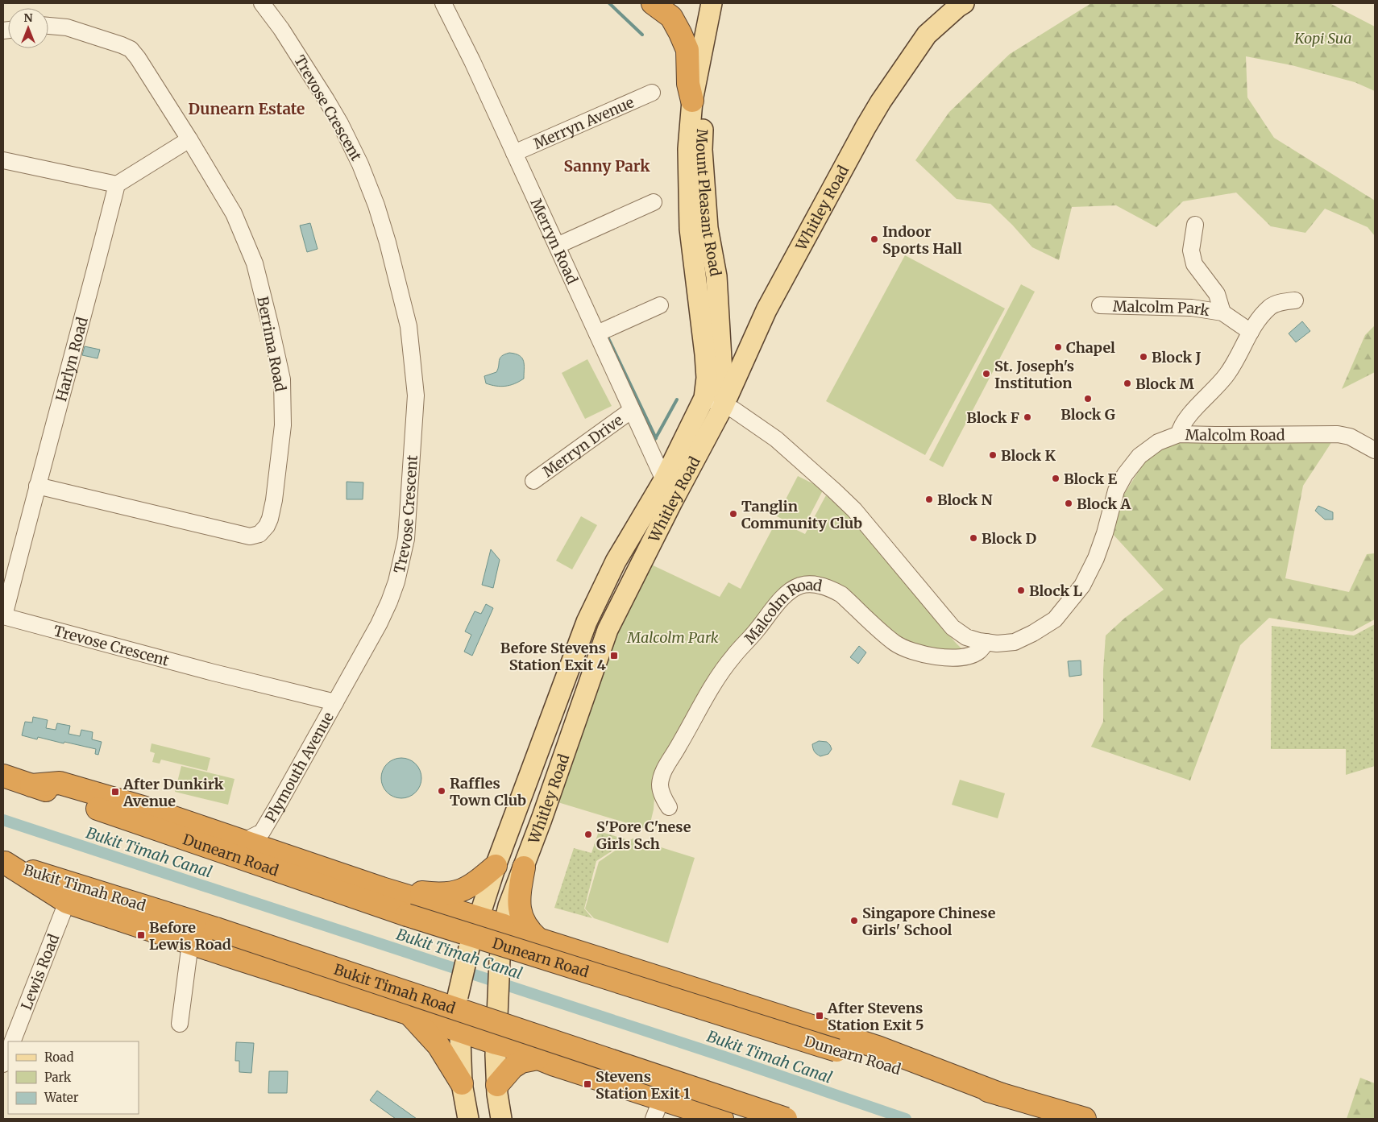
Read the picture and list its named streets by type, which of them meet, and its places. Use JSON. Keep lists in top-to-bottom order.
{
  "streets": {
    "highway": ["Dunearn Road", "Bukit Timah Road"],
    "main road": ["Mount Pleasant Road", "Whitley Road"],
    "street": [
      "Trevose Crescent",
      "Merryn Avenue",
      "Merryn Road",
      "Malcolm Park",
      "Berrima Road",
      "Harlyn Road",
      "Malcolm Road",
      "Merryn Drive",
      "Plymouth Avenue",
      "Lewis Road"
    ]
  },
  "crossings": [
    ["Trevose Crescent", "Harlyn Road"],
    ["Trevose Crescent", "Plymouth Avenue"],
    ["Merryn Avenue", "Merryn Road"],
    ["Mount Pleasant Road", "Whitley Road"],
    ["Mount Pleasant Road", "Malcolm Road"],
    ["Whitley Road", "Merryn Road"],
    ["Whitley Road", "Malcolm Road"],
    ["Merryn Road", "Merryn Drive"],
    ["Berrima Road", "Harlyn Road"],
    ["Plymouth Avenue", "Dunearn Road"]
  ],
  "districts": ["Dunearn Estate", "Sanny Park"],
  "water": ["Bukit Timah Canal"],
  "parks": ["Kopi Sua", "Malcolm Park"],
  "places": {
    "other": [
      "Indoor Sports Hall",
      "Chapel",
      "Block J",
      "St. Joseph's Institution",
      "Block M",
      "Block G",
      "Block F",
      "Block K",
      "Block E",
      "Block N",
      "Block A",
      "Tanglin Community Club",
      "Block D",
      "Block L",
      "Raffles Town Club",
      "S'Pore C'nese Girls Sch",
      "Singapore Chinese Girls' School"
    ],
    "transit": [
      "Before Stevens Station Exit 4",
      "After Dunkirk Avenue",
      "Before Lewis Road",
      "After Stevens Station Exit 5",
      "Stevens Station Exit 1"
    ]
  },
  "legend": ["Road", "Park", "Water"],
  "north": "top"
}
